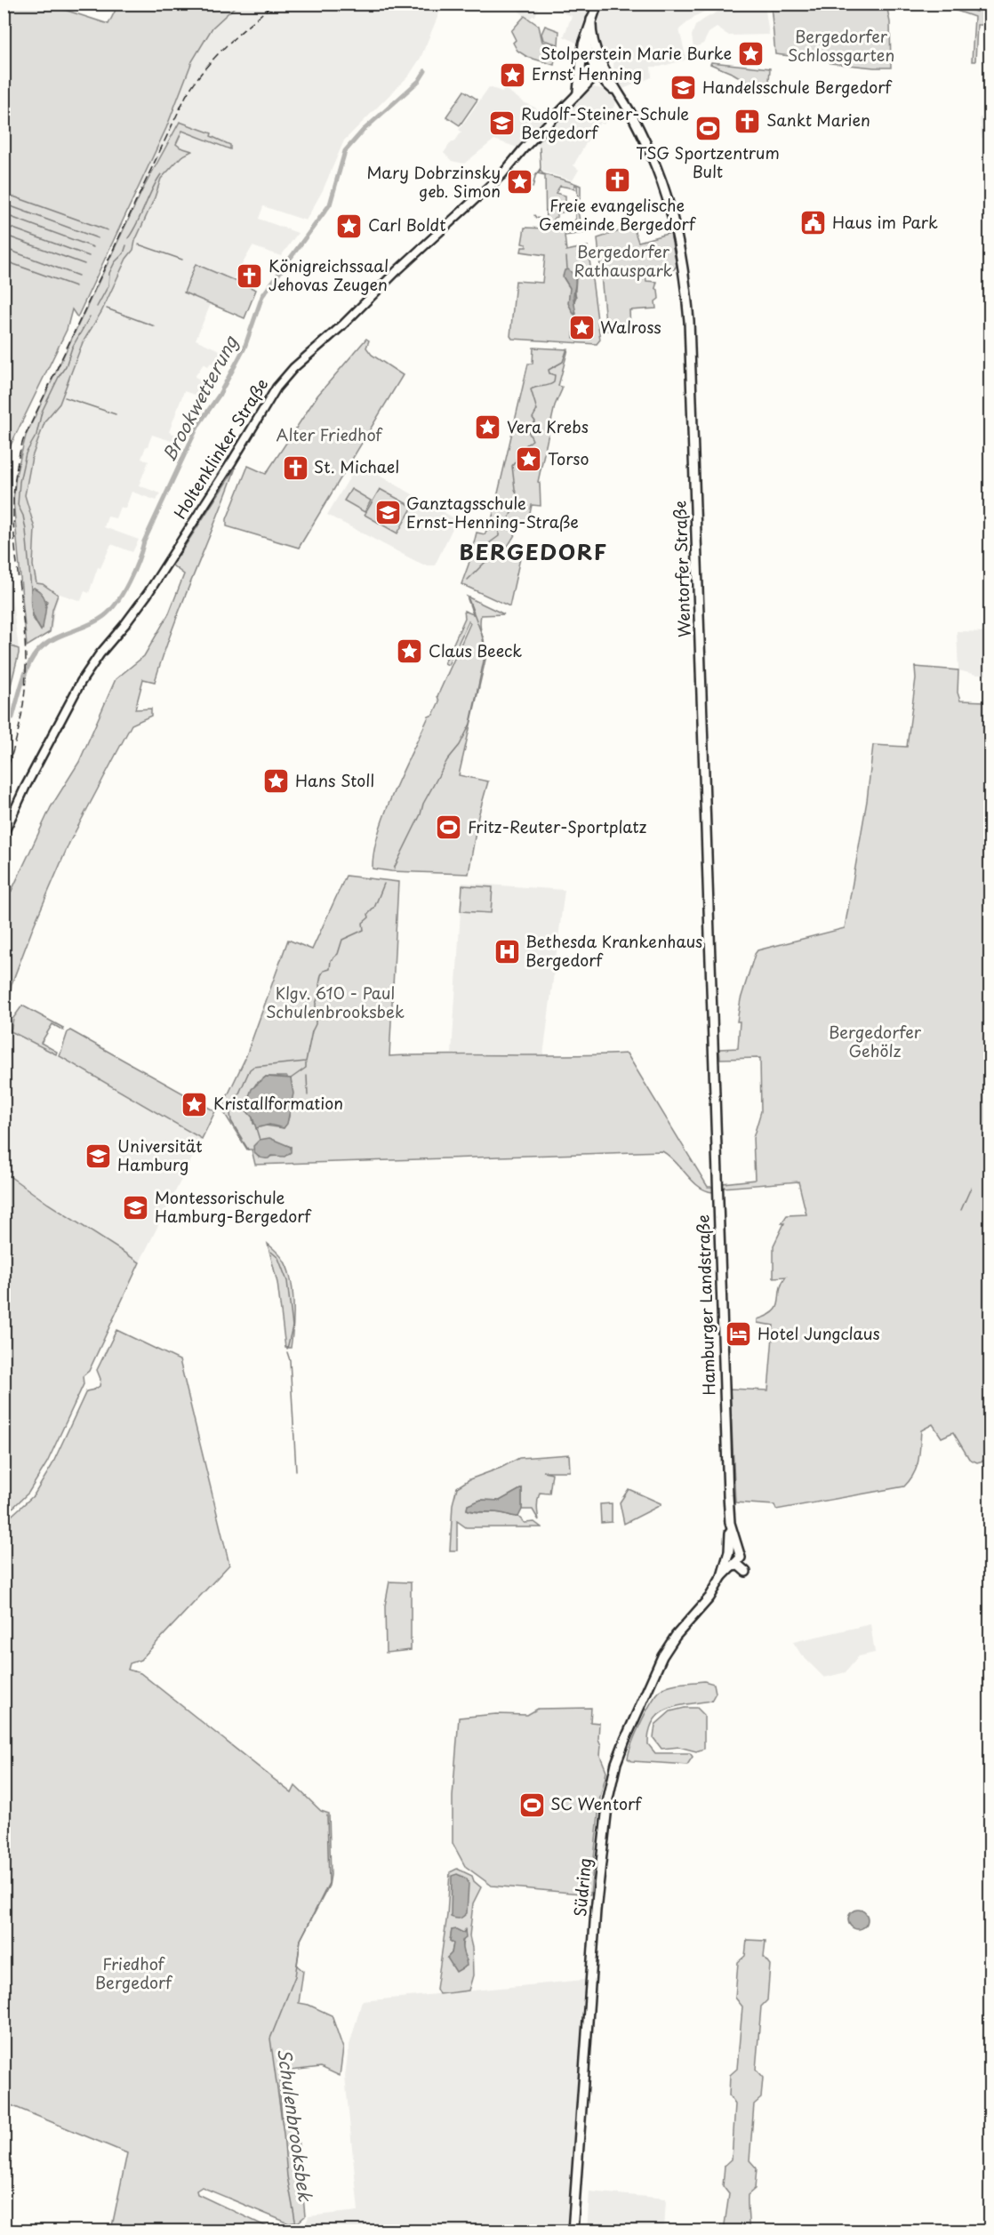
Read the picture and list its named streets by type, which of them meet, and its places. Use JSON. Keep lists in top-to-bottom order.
{
  "streets": {
    "main road": [
      "Holtenklinker Straße",
      "Wentorfer Straße",
      "Hamburger Landstraße",
      "Südring"
    ]
  },
  "crossings": [
    ["Wentorfer Straße", "Hamburger Landstraße"],
    ["Hamburger Landstraße", "Südring"]
  ],
  "districts": ["BERGEDORF"],
  "water": ["Brookwetterung", "Schulenbrooksbek"],
  "parks": [
    "Bergedorfer Schlossgarten",
    "Bergedorfer Rathauspark",
    "Alter Friedhof",
    "Klgv. 610 - Paul Schulenbrooksbek",
    "Bergedorfer Gehölz",
    "Friedhof Bergedorf"
  ],
  "places": {
    "place": [
      "Stolperstein Marie Burke",
      "Ernst Henning",
      "Mary Dobrzinsky geb. Simon",
      "Carl Boldt",
      "Walross",
      "Vera Krebs",
      "Torso",
      "Claus Beeck",
      "Hans Stoll",
      "Kristallformation"
    ],
    "school or university": [
      "Handelsschule Bergedorf",
      "Rudolf-Steiner-Schule Bergedorf",
      "Ganztagsschule Ernst-Henning-Straße",
      "Universität Hamburg",
      "Montessorischule Hamburg-Bergedorf"
    ],
    "church": [
      "Sankt Marien",
      "Freie evangelische Gemeinde Bergedorf",
      "Königreichssaal Jehovas Zeugen",
      "St. Michael"
    ],
    "sports": ["TSG Sportzentrum Bult", "Fritz-Reuter-Sportplatz", "SC Wentorf"],
    "public building": ["Haus im Park"],
    "hospital": ["Bethesda Krankenhaus Bergedorf"],
    "hotel": ["Hotel Jungclaus"]
  }
}
